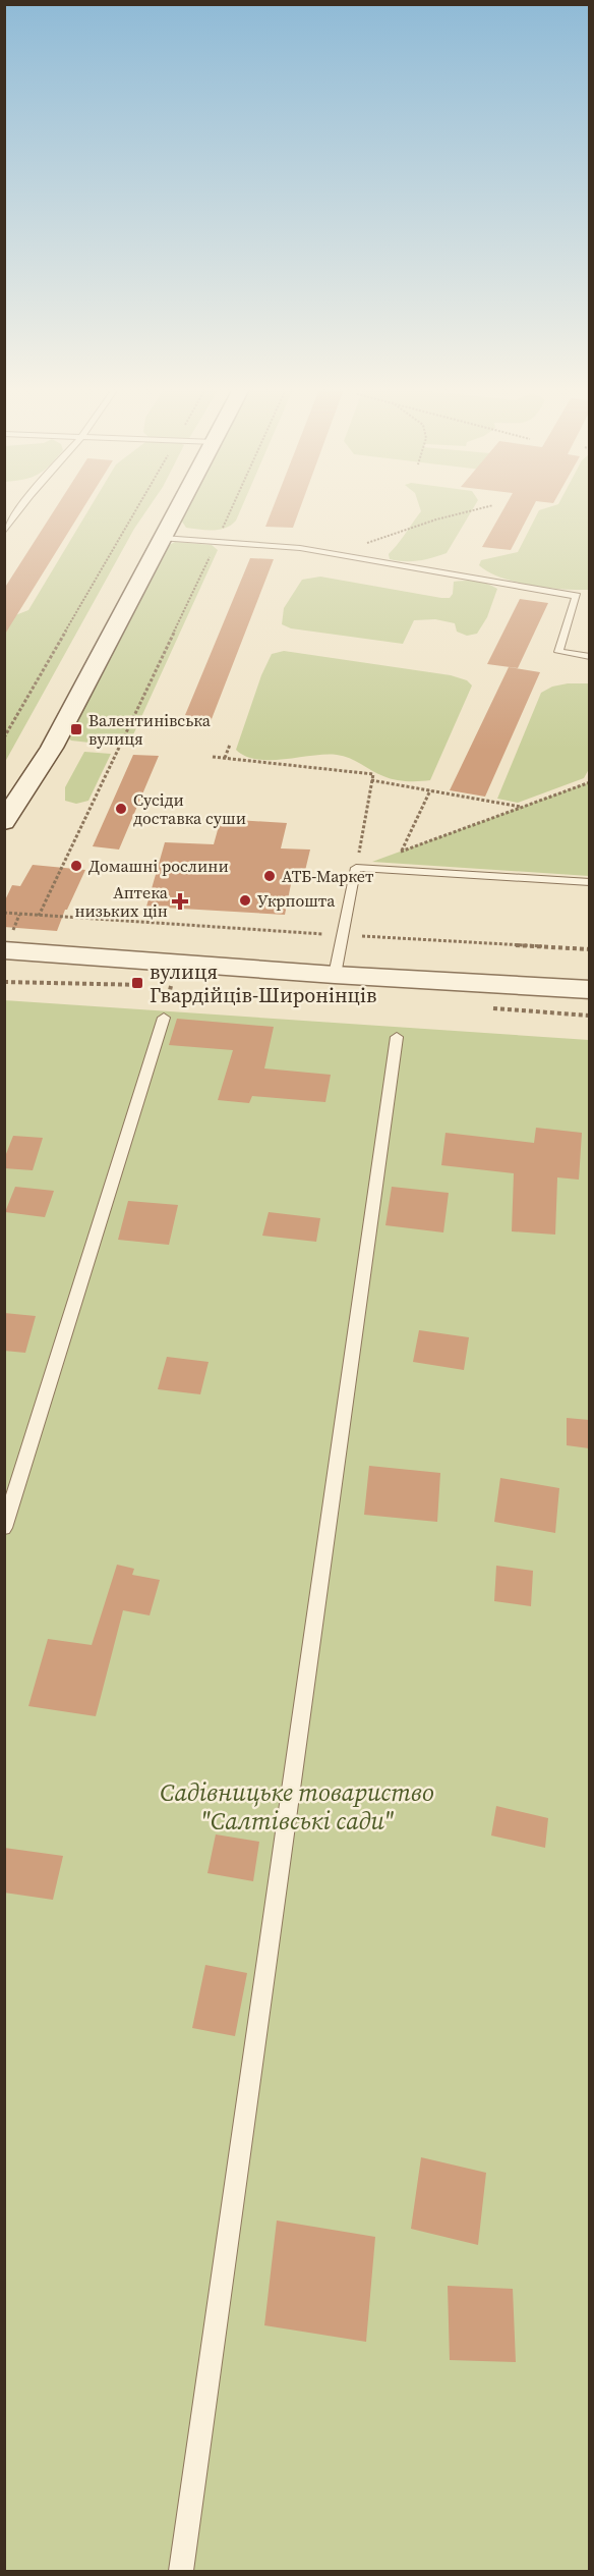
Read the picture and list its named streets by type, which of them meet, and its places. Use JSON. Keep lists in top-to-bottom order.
{
  "parks": ["Садівницьке товариство \"Салтівські сади\""],
  "places": {
    "transit": ["Валентинівська вулиця", "вулиця Гвардійців-Широнінців"],
    "other": [
      "Сусіди доставка суши",
      "Домашні рослини",
      "АТБ-Маркет",
      "Укрпошта"
    ],
    "health": ["Аптека низьких цін"]
  }
}
